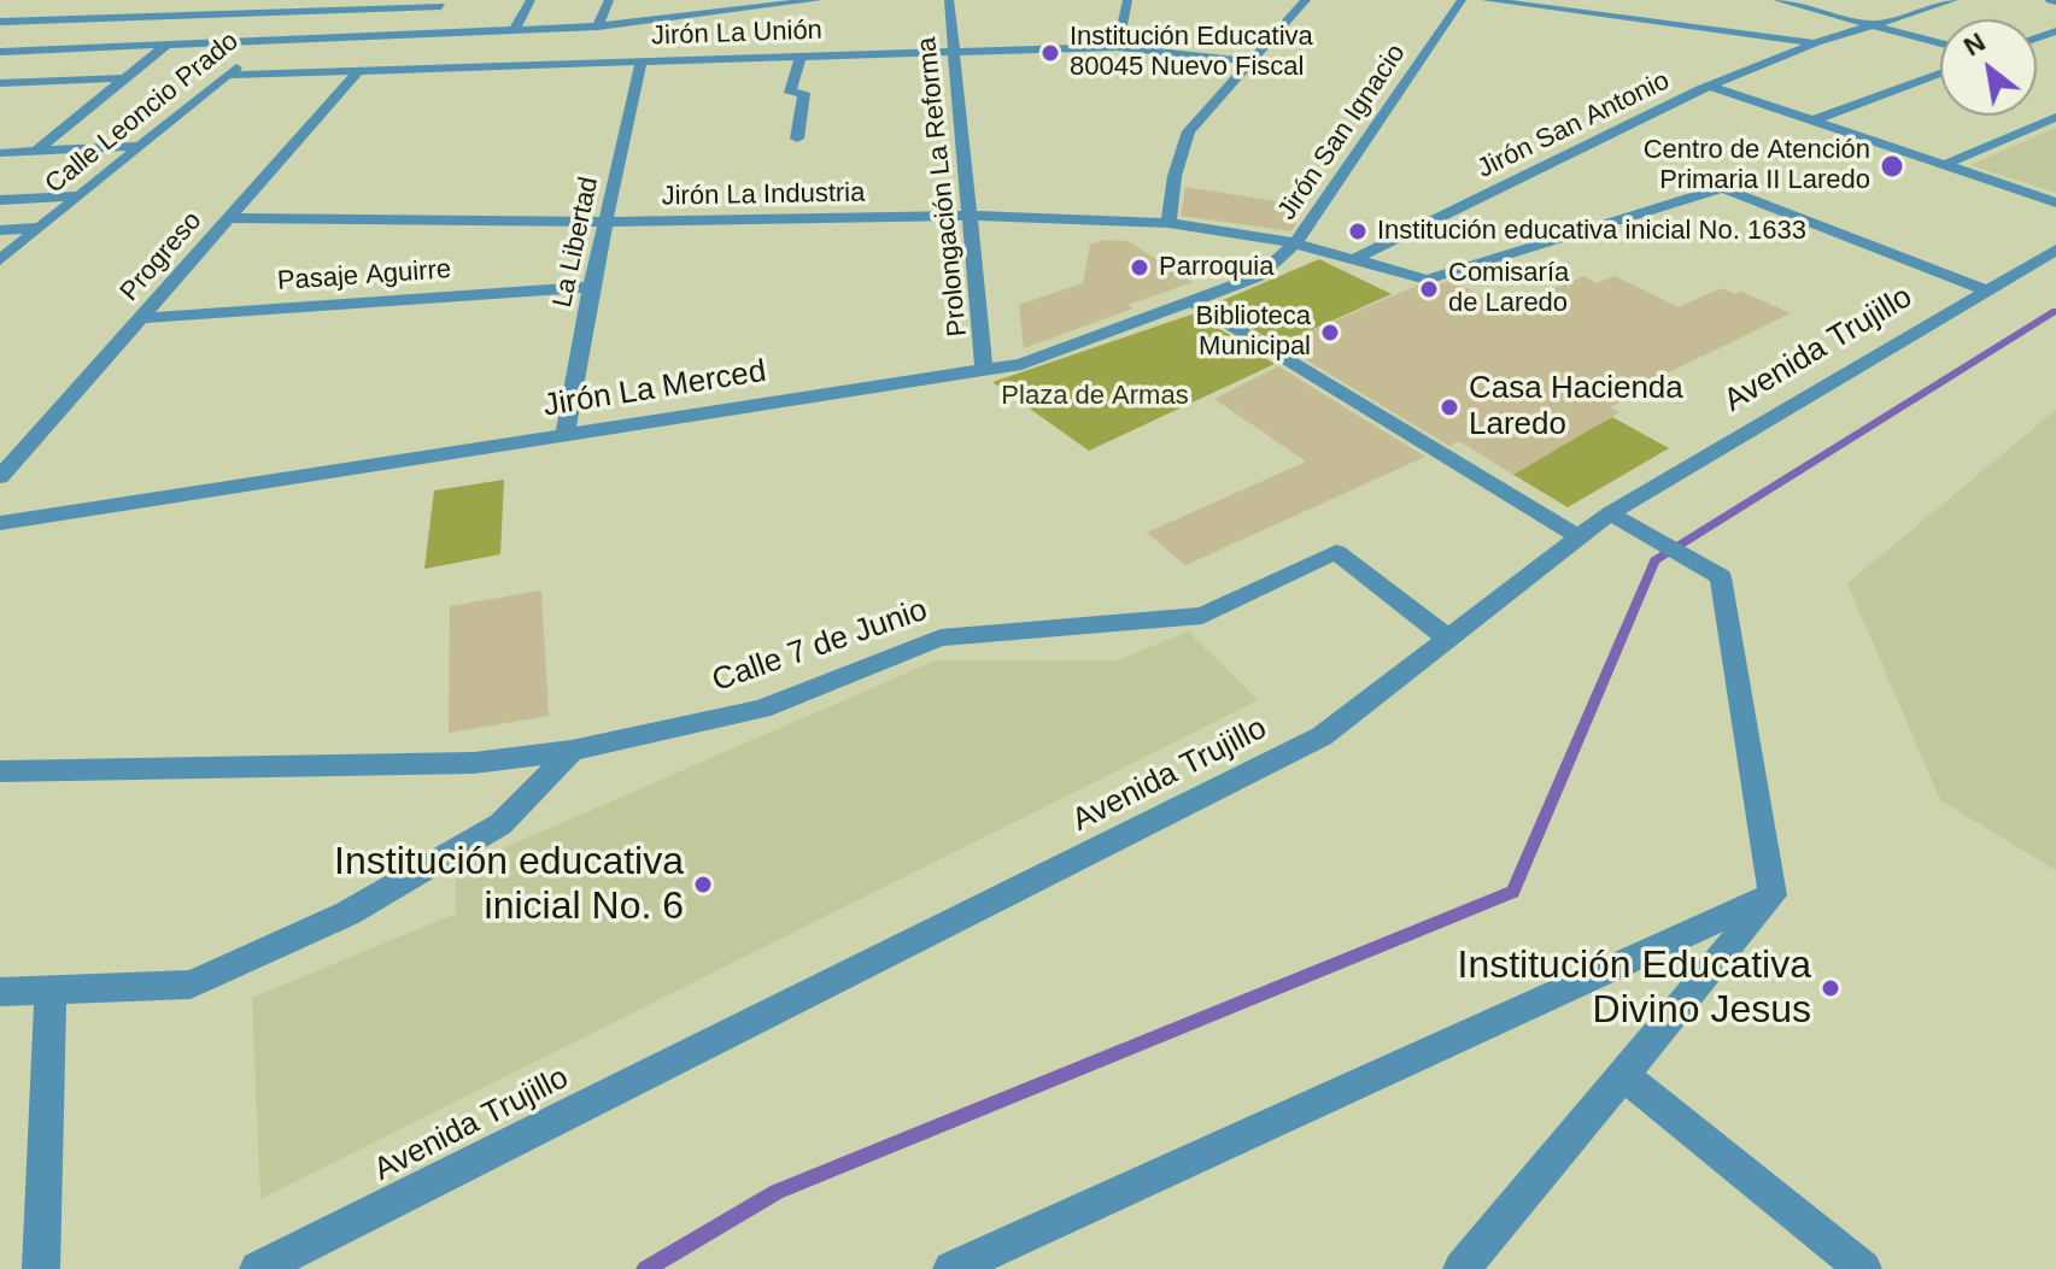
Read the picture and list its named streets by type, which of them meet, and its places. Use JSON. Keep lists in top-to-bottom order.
{
  "streets": {
    "street": [
      "Jirón La Unión",
      "Calle Leoncio Prado",
      "Jirón San Antonio",
      "Jirón San Ignacio",
      "Prolongación La Reforma",
      "Jirón La Industria",
      "La Libertad",
      "Progreso",
      "Pasaje Aguirre",
      "Avenida Trujillo",
      "Jirón La Merced",
      "Calle 7 de Junio"
    ]
  },
  "crossings": [
    ["Jirón La Unión", "Calle Leoncio Prado"],
    ["Jirón La Unión", "Prolongación La Reforma"],
    ["Jirón La Unión", "La Libertad"],
    ["Jirón La Unión", "Progreso"],
    ["Jirón San Ignacio", "Jirón La Industria"],
    ["Jirón San Ignacio", "Jirón La Merced"],
    ["Prolongación La Reforma", "Jirón La Industria"],
    ["Prolongación La Reforma", "Jirón La Merced"],
    ["Jirón La Industria", "La Libertad"],
    ["Jirón La Industria", "Progreso"],
    ["Jirón La Industria", "Jirón La Merced"],
    ["La Libertad", "Pasaje Aguirre"],
    ["La Libertad", "Jirón La Merced"],
    ["Progreso", "Pasaje Aguirre"],
    ["Avenida Trujillo", "Calle 7 de Junio"]
  ],
  "parks": ["Plaza de Armas"],
  "places": [
    "Institución Educativa 80045 Nuevo Fiscal",
    "Centro de Atención Primaria II Laredo",
    "Institución educativa inicial No. 1633",
    "Parroquia",
    "Comisaría de Laredo",
    "Biblioteca Municipal",
    "Casa Hacienda Laredo",
    "Institución educativa inicial No. 6",
    "Institución Educativa Divino Jesus"
  ],
  "north": "top left"
}
